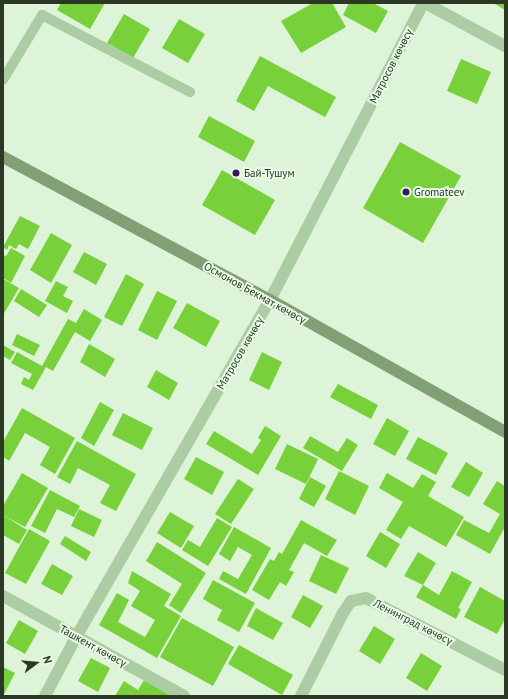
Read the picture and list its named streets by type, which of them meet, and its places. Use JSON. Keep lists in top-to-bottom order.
{
  "streets": {
    "main road": ["Осмонов Бекмат көчөсү"],
    "street": ["Матросов көчөсү", "Ленинград көчөсү", "Ташкент көчөсү"]
  },
  "crossings": [
    ["Матросов көчөсү", "Осмонов Бекмат көчөсү"],
    ["Матросов көчөсү", "Ташкент көчөсү"]
  ],
  "places": ["Бай-Тушум", "Gromateev"],
  "north": "right"
}
